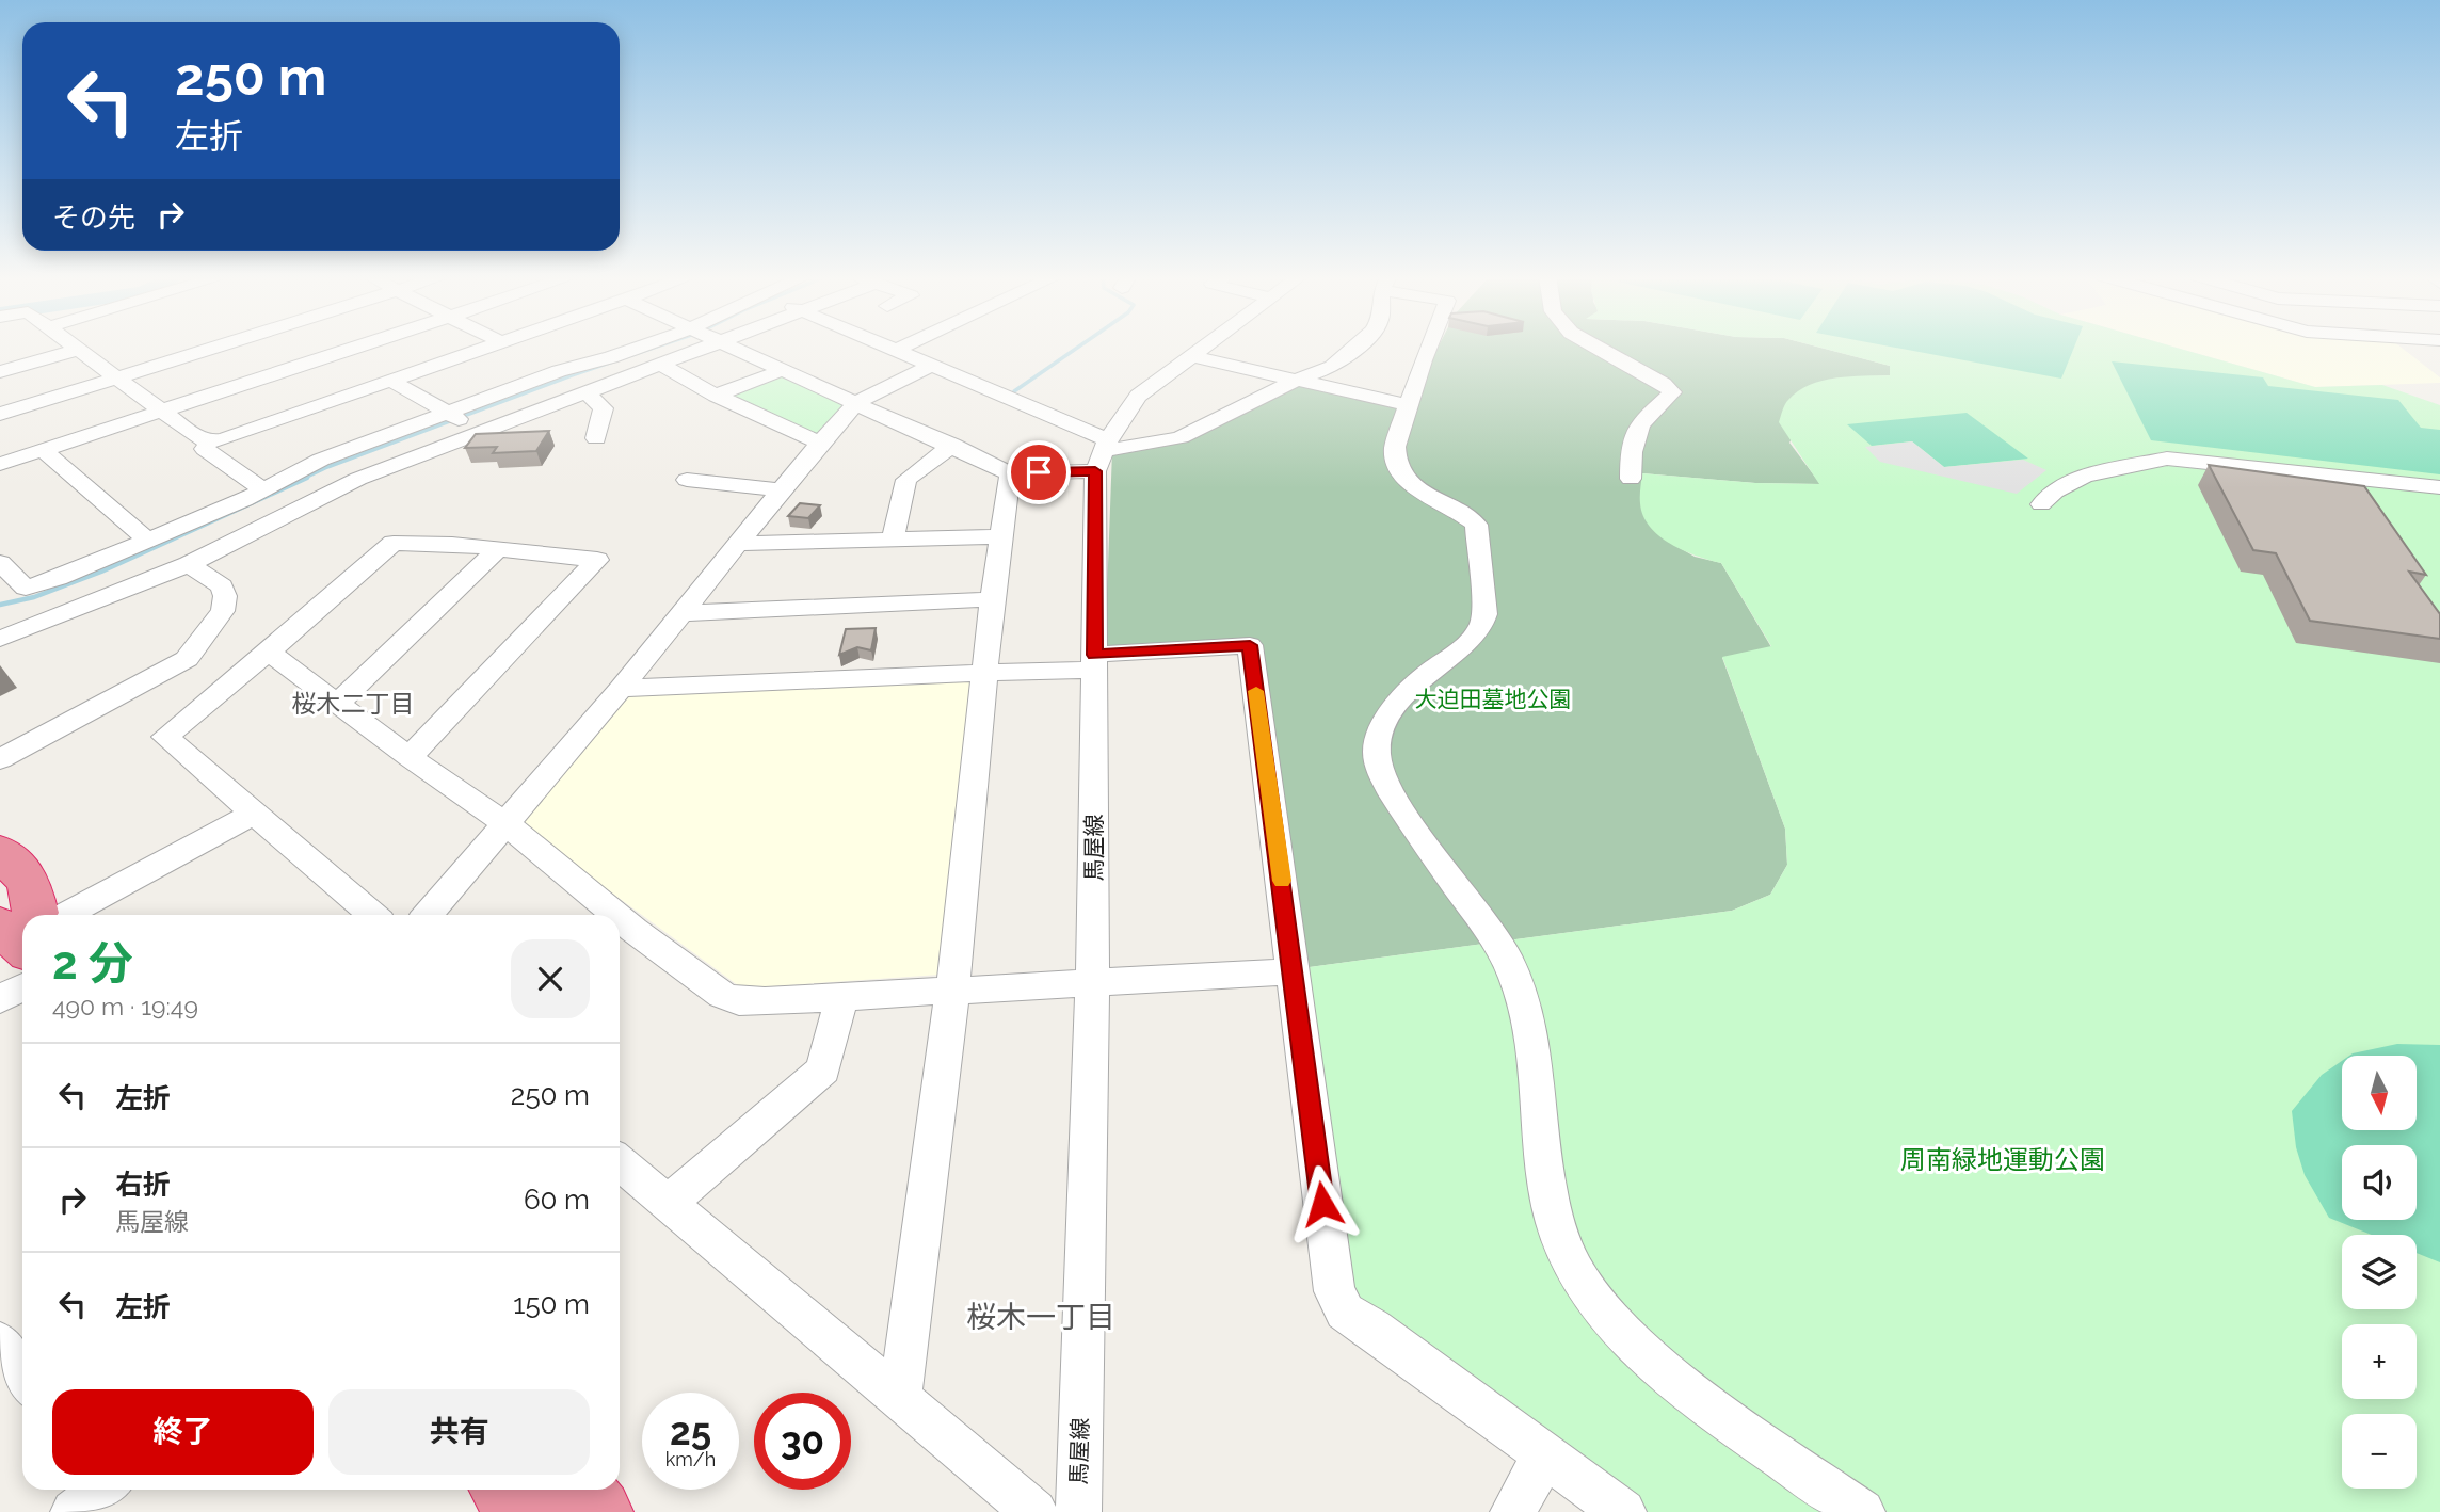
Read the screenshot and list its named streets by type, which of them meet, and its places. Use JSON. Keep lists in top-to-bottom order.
{
  "streets": {
    "street": ["馬屋線"]
  },
  "districts": ["桜木二丁目", "桜木一丁目"],
  "parks": ["大迫田墓地公園", "周南緑地運動公園"],
  "north": "bottom",
  "page": {
    "turn": ["250 m", "左折"],
    "then": "その先",
    "heading": ["2 分", "490 m · 19:49"],
    "list": [
      {
        "name": "左折",
        "value": "250 m"
      },
      {
        "name": "右折",
        "note": "馬屋線",
        "value": "60 m"
      },
      {
        "name": "左折",
        "value": "150 m"
      }
    ],
    "map_buttons": ["+", "−"],
    "buttons": ["終了", "共有"],
    "speed": "25 km/h",
    "limit": "30"
  }
}
